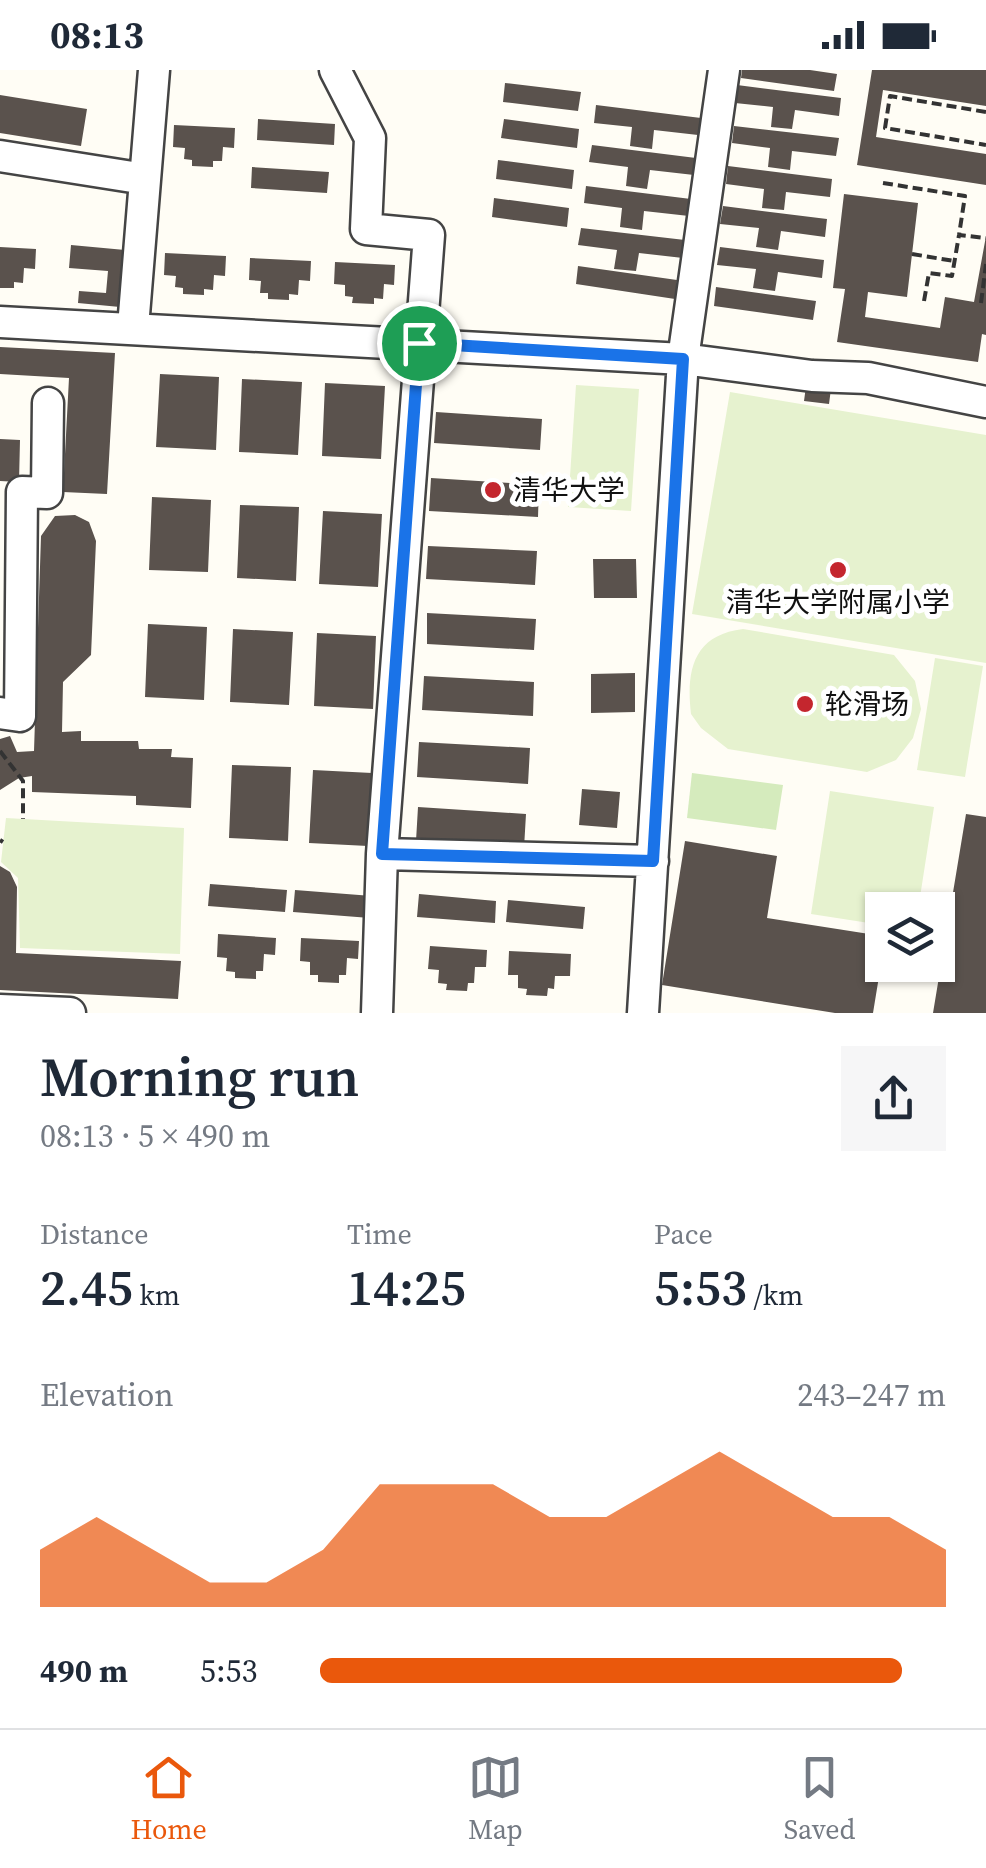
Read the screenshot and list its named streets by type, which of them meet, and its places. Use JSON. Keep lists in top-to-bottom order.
{
  "places": ["清华大学", "清华大学附属小学", "轮滑场"],
  "page": {
    "status": "08:13",
    "heading": ["Morning run", "08:13 · 5 × 490 m"],
    "stats": [
      ["Distance", "2.45 km"],
      ["Time", "14:25"],
      ["Pace", "5:53 /km"]
    ],
    "chart": ["Elevation", "243–247 m"],
    "list": [
      {
        "name": "490 m",
        "note": "5:53"
      }
    ],
    "tabs": ["Home", "Map", "Saved"]
  }
}
